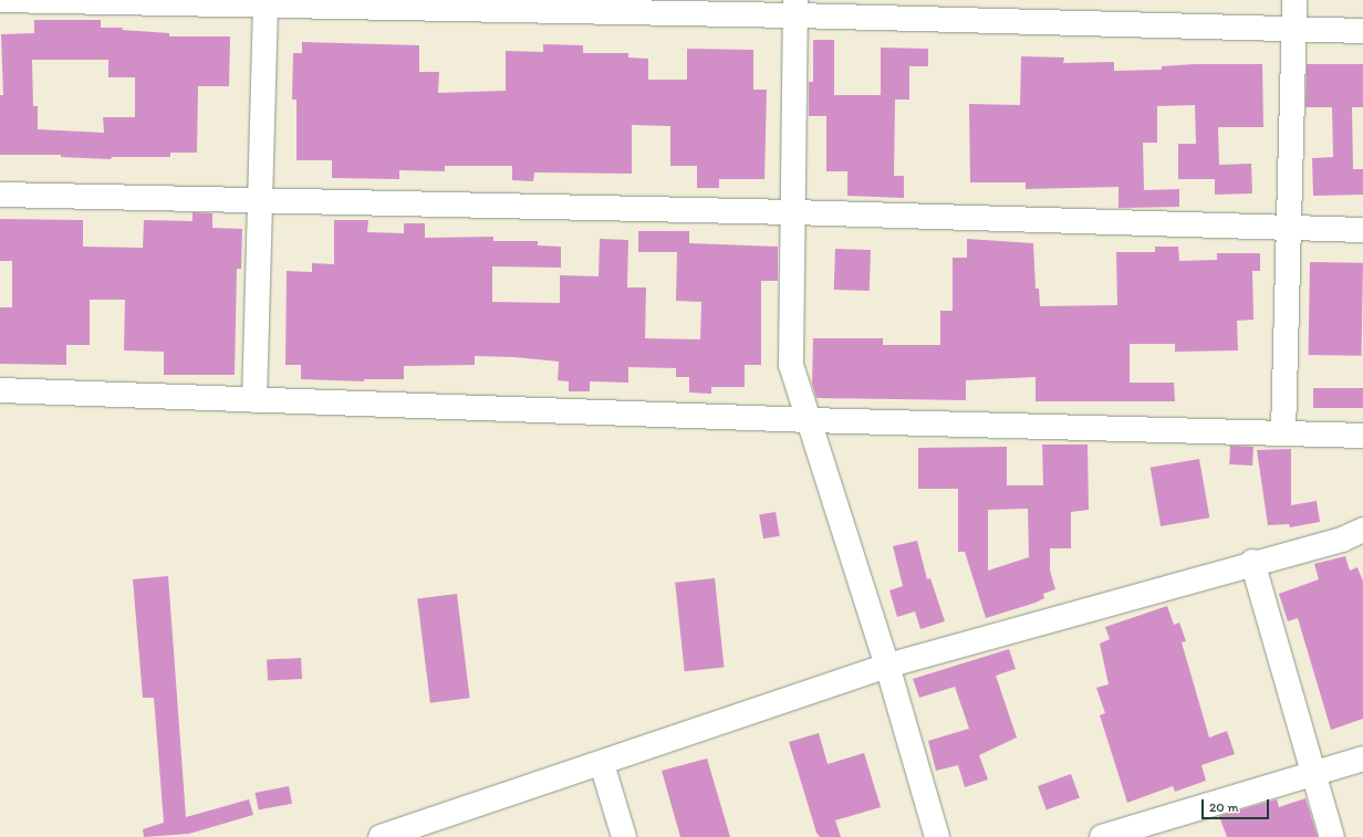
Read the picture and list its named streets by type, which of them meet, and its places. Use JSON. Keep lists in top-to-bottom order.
{
  "scale_bar": "20 m"
}
